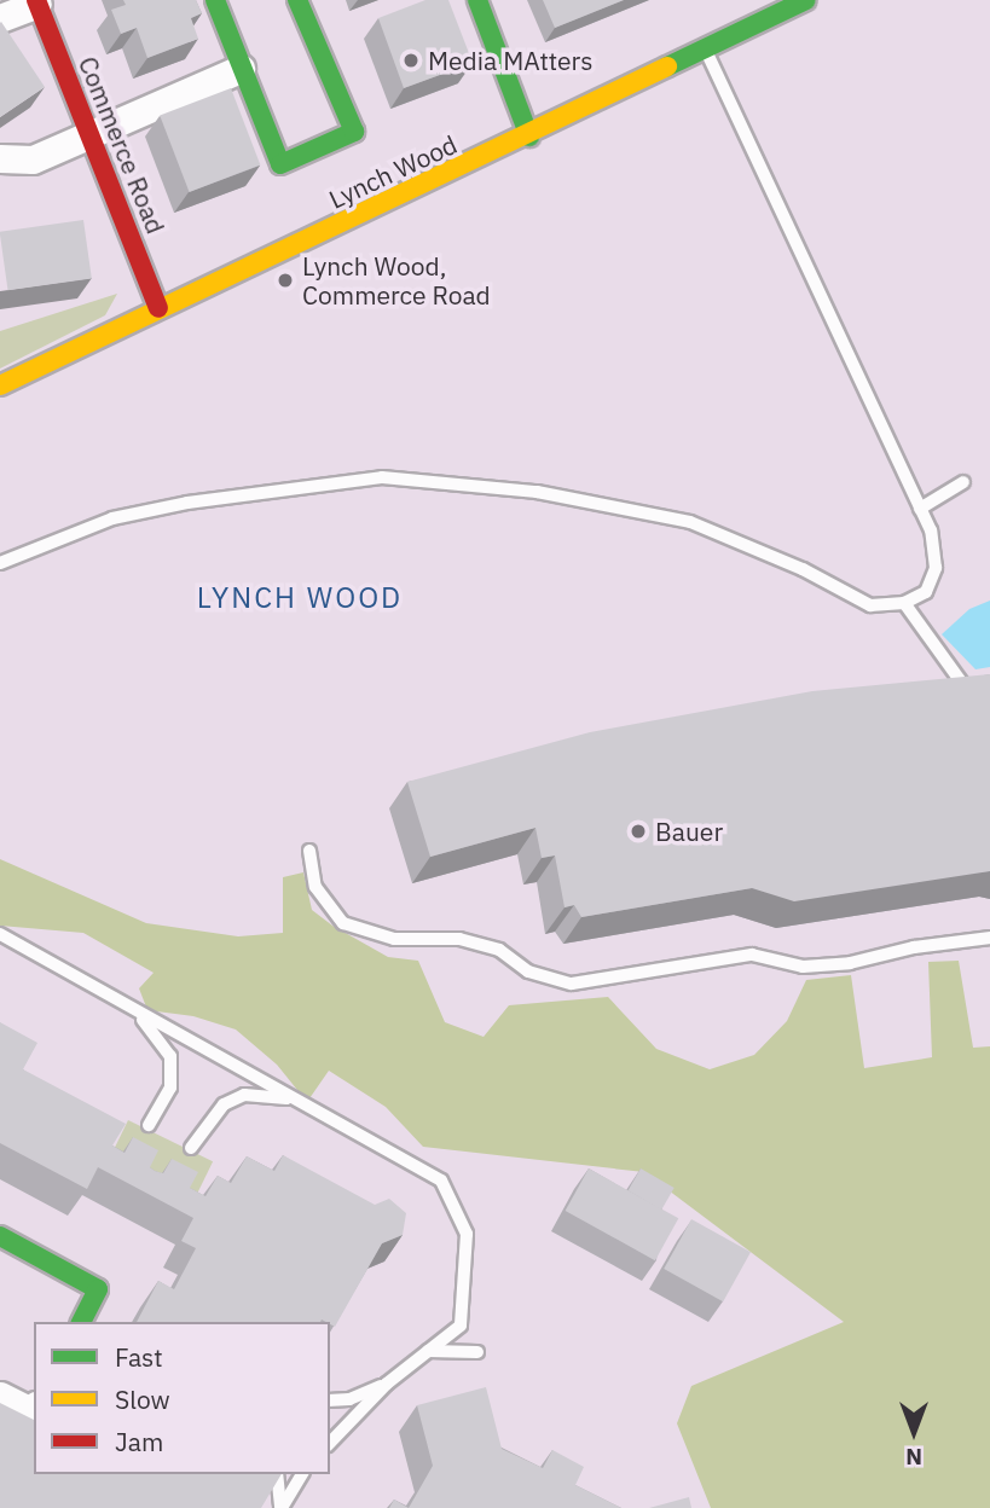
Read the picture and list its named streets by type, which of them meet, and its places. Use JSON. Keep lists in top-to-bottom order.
{
  "streets": {
    "street": ["Commerce Road", "Lynch Wood"]
  },
  "crossings": [
    ["Commerce Road", "Lynch Wood"]
  ],
  "districts": ["LYNCH WOOD"],
  "places": ["Media MAtters", "Lynch Wood, Commerce Road", "Bauer"],
  "legend": ["Fast", "Slow", "Jam"],
  "north": "bottom"
}
